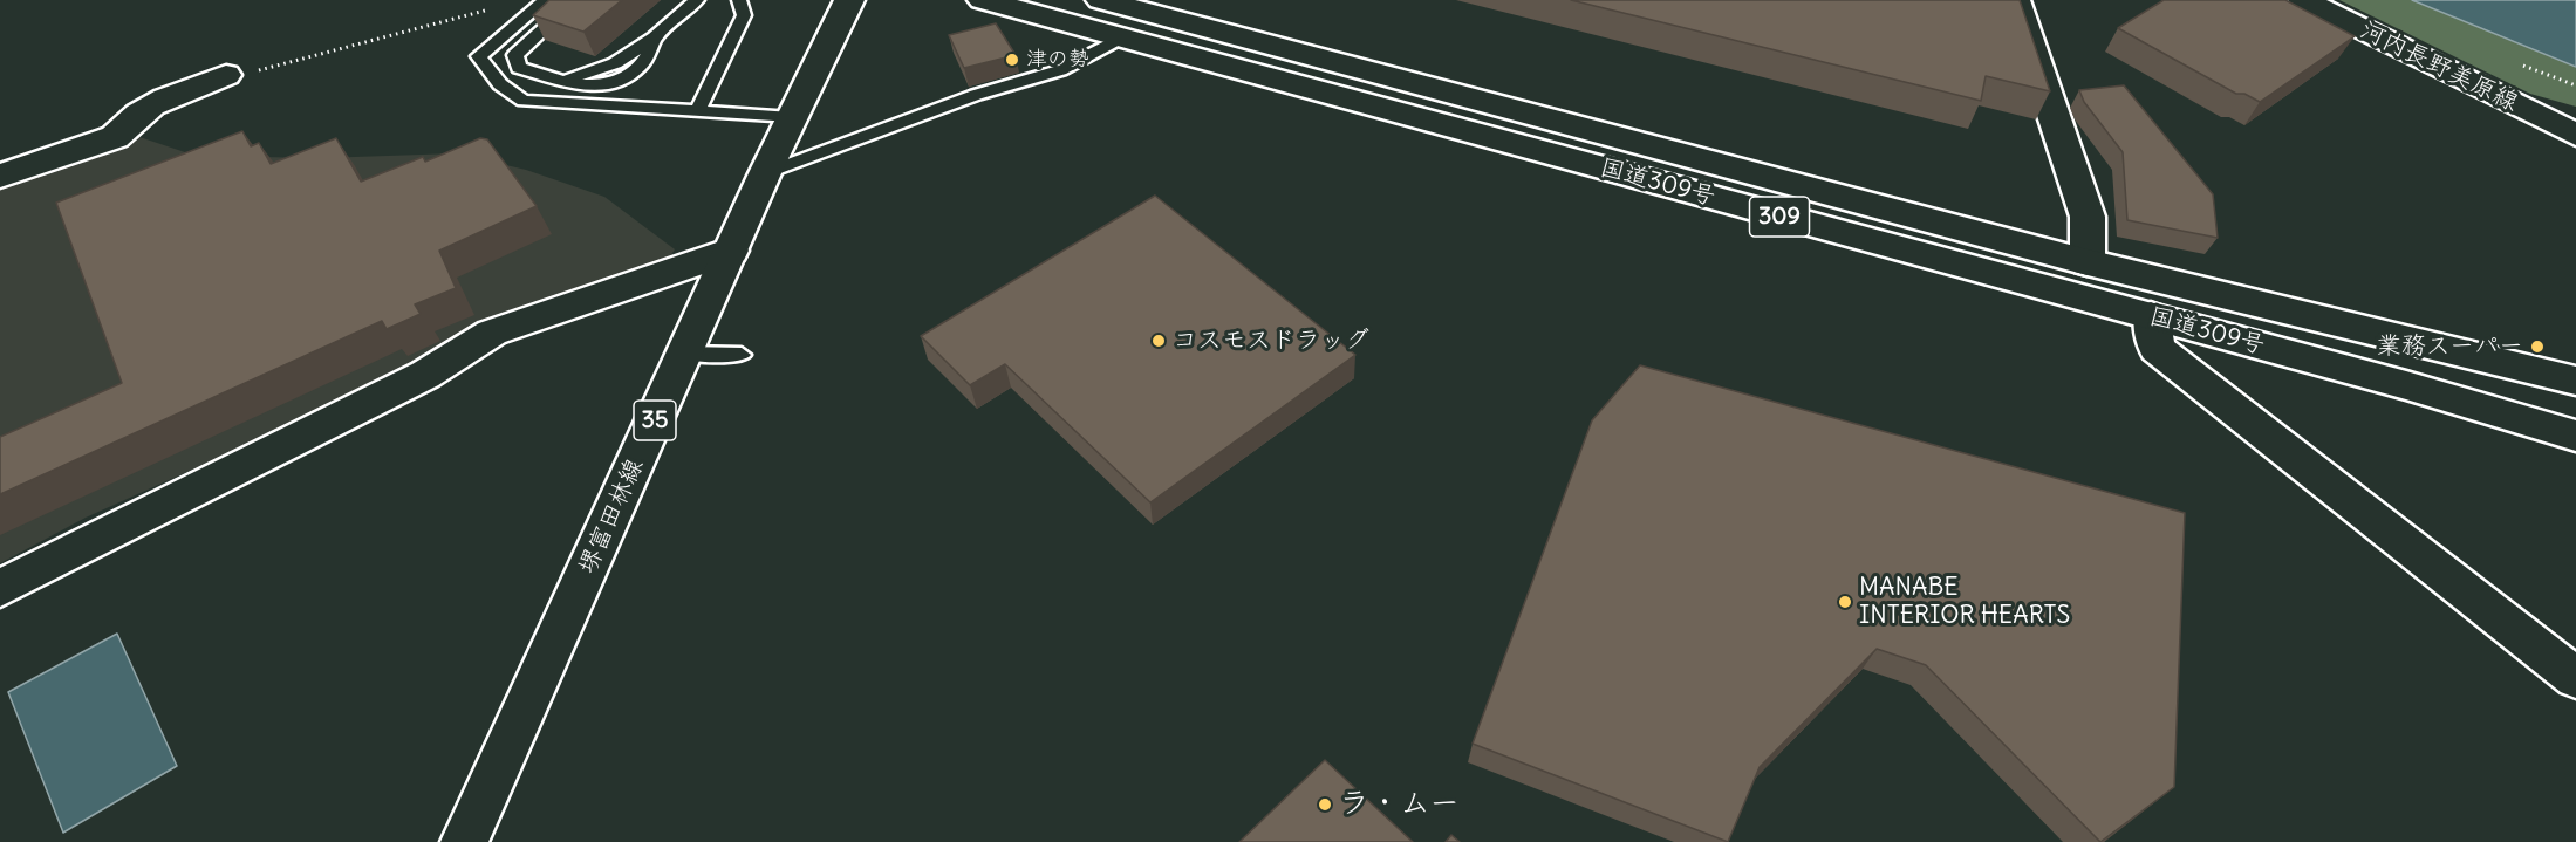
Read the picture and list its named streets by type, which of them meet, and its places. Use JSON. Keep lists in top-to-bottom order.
{
  "streets": {
    "main road": [
      "河内長野美原線",
      "国道309号",
      "309",
      "35",
      "堺富田林線"
    ]
  },
  "places": [
    "津の勢",
    "コスモスドラッグ",
    "業務スーパー",
    "MANABE INTERIOR HEARTS",
    "ラ・ムー"
  ]
}
